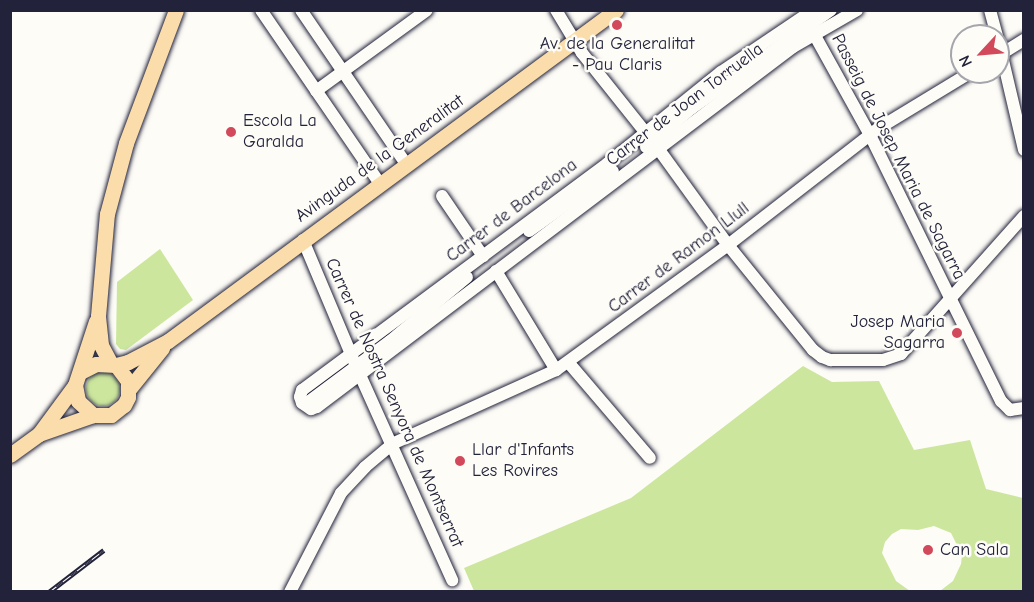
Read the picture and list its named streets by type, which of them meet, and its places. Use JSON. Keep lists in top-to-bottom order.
{
  "streets": {
    "main road": ["Avinguda de la Generalitat"],
    "street": [
      "Carrer de Joan Torruella",
      "Passeig de Josep Maria de Sagarra",
      "Carrer de Barcelona",
      "Carrer de Ramon Llull",
      "Carrer de Nostra Senyora de Montserrat"
    ]
  },
  "crossings": [
    ["Carrer de Joan Torruella", "Passeig de Josep Maria de Sagarra"],
    ["Carrer de Joan Torruella", "Carrer de Barcelona"],
    ["Carrer de Joan Torruella", "Carrer de Nostra Senyora de Montserrat"],
    ["Passeig de Josep Maria de Sagarra", "Carrer de Ramon Llull"],
    ["Avinguda de la Generalitat", "Carrer de Nostra Senyora de Montserrat"],
    ["Carrer de Barcelona", "Carrer de Nostra Senyora de Montserrat"],
    ["Carrer de Ramon Llull", "Carrer de Nostra Senyora de Montserrat"]
  ],
  "places": [
    "Av. de la Generalitat - Pau Claris",
    "Escola La Garalda",
    "Josep Maria Sagarra",
    "Llar d'Infants Les Rovires",
    "Can Sala"
  ],
  "north": "bottom left"
}
